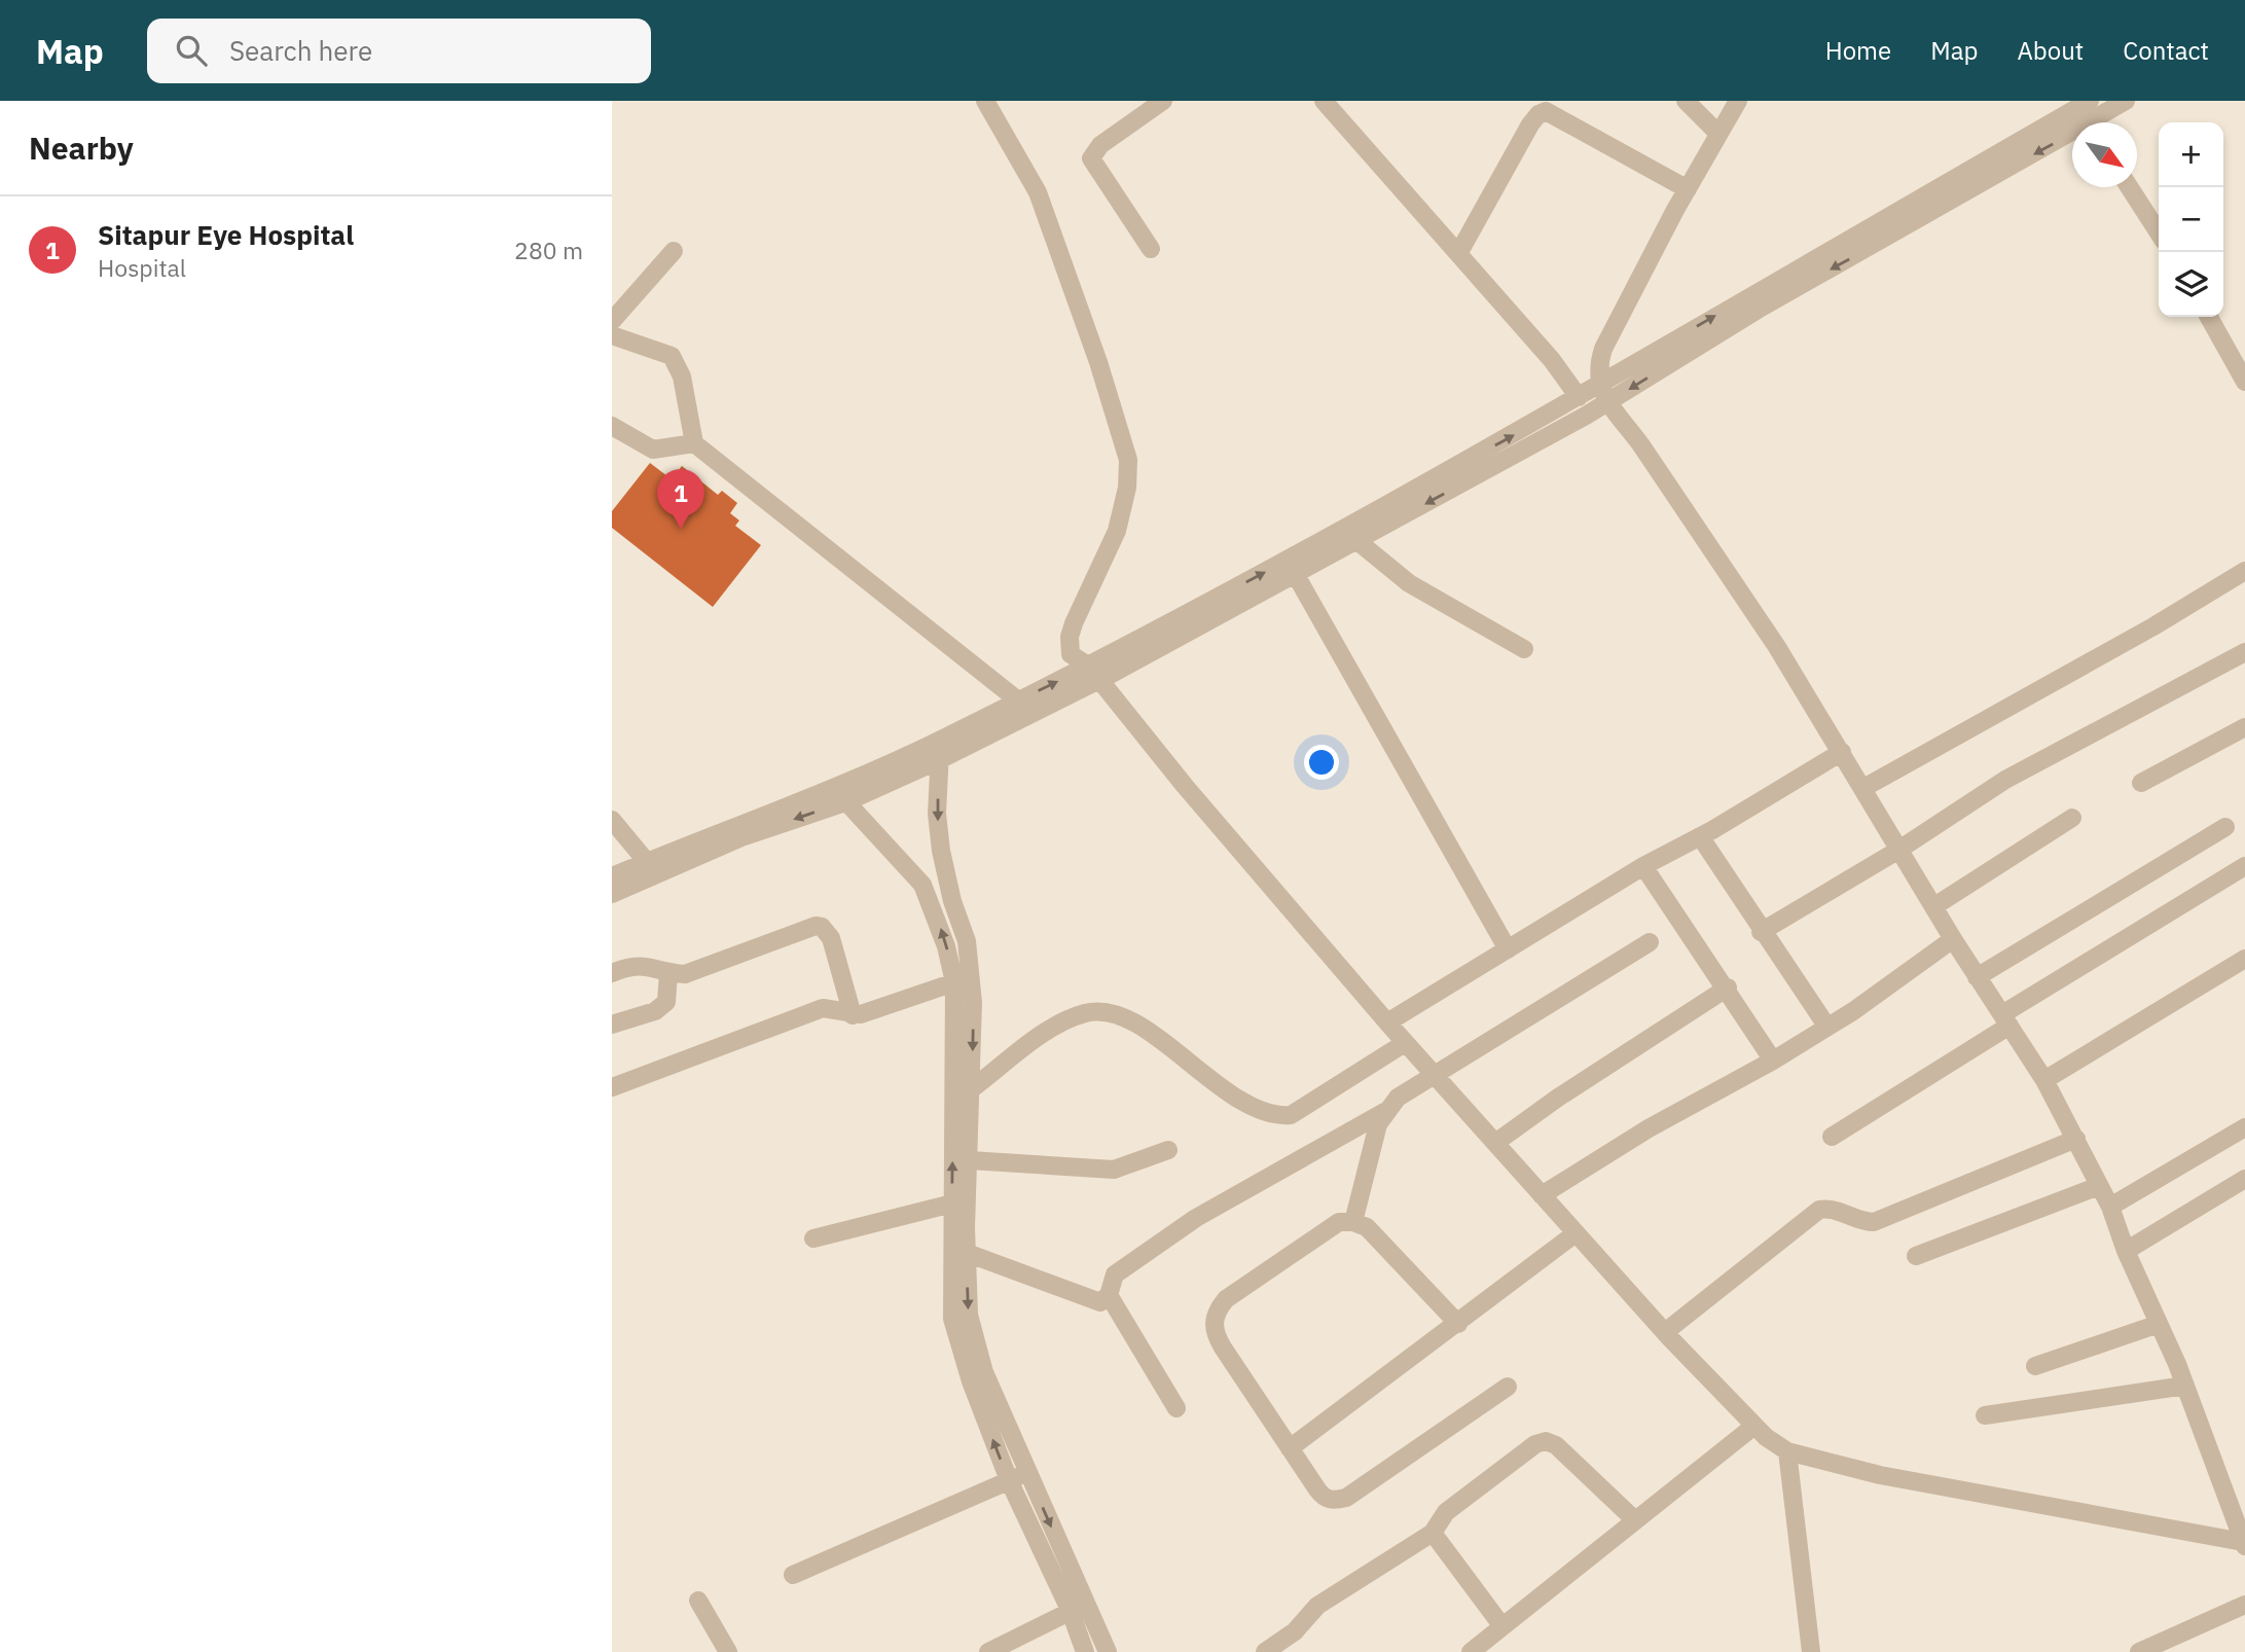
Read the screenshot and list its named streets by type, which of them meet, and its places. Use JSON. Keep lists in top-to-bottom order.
{
  "north": "bottom right",
  "page": {
    "header": "Map",
    "search": "Search here",
    "nav": [
      "Home",
      "Map",
      "About",
      "Contact"
    ],
    "heading": "Nearby",
    "map_buttons": ["+", "−"],
    "list": [
      {
        "mark": "1",
        "name": "Sitapur Eye Hospital",
        "note": "Hospital",
        "value": "280 m"
      }
    ],
    "pins": "1"
  }
}
